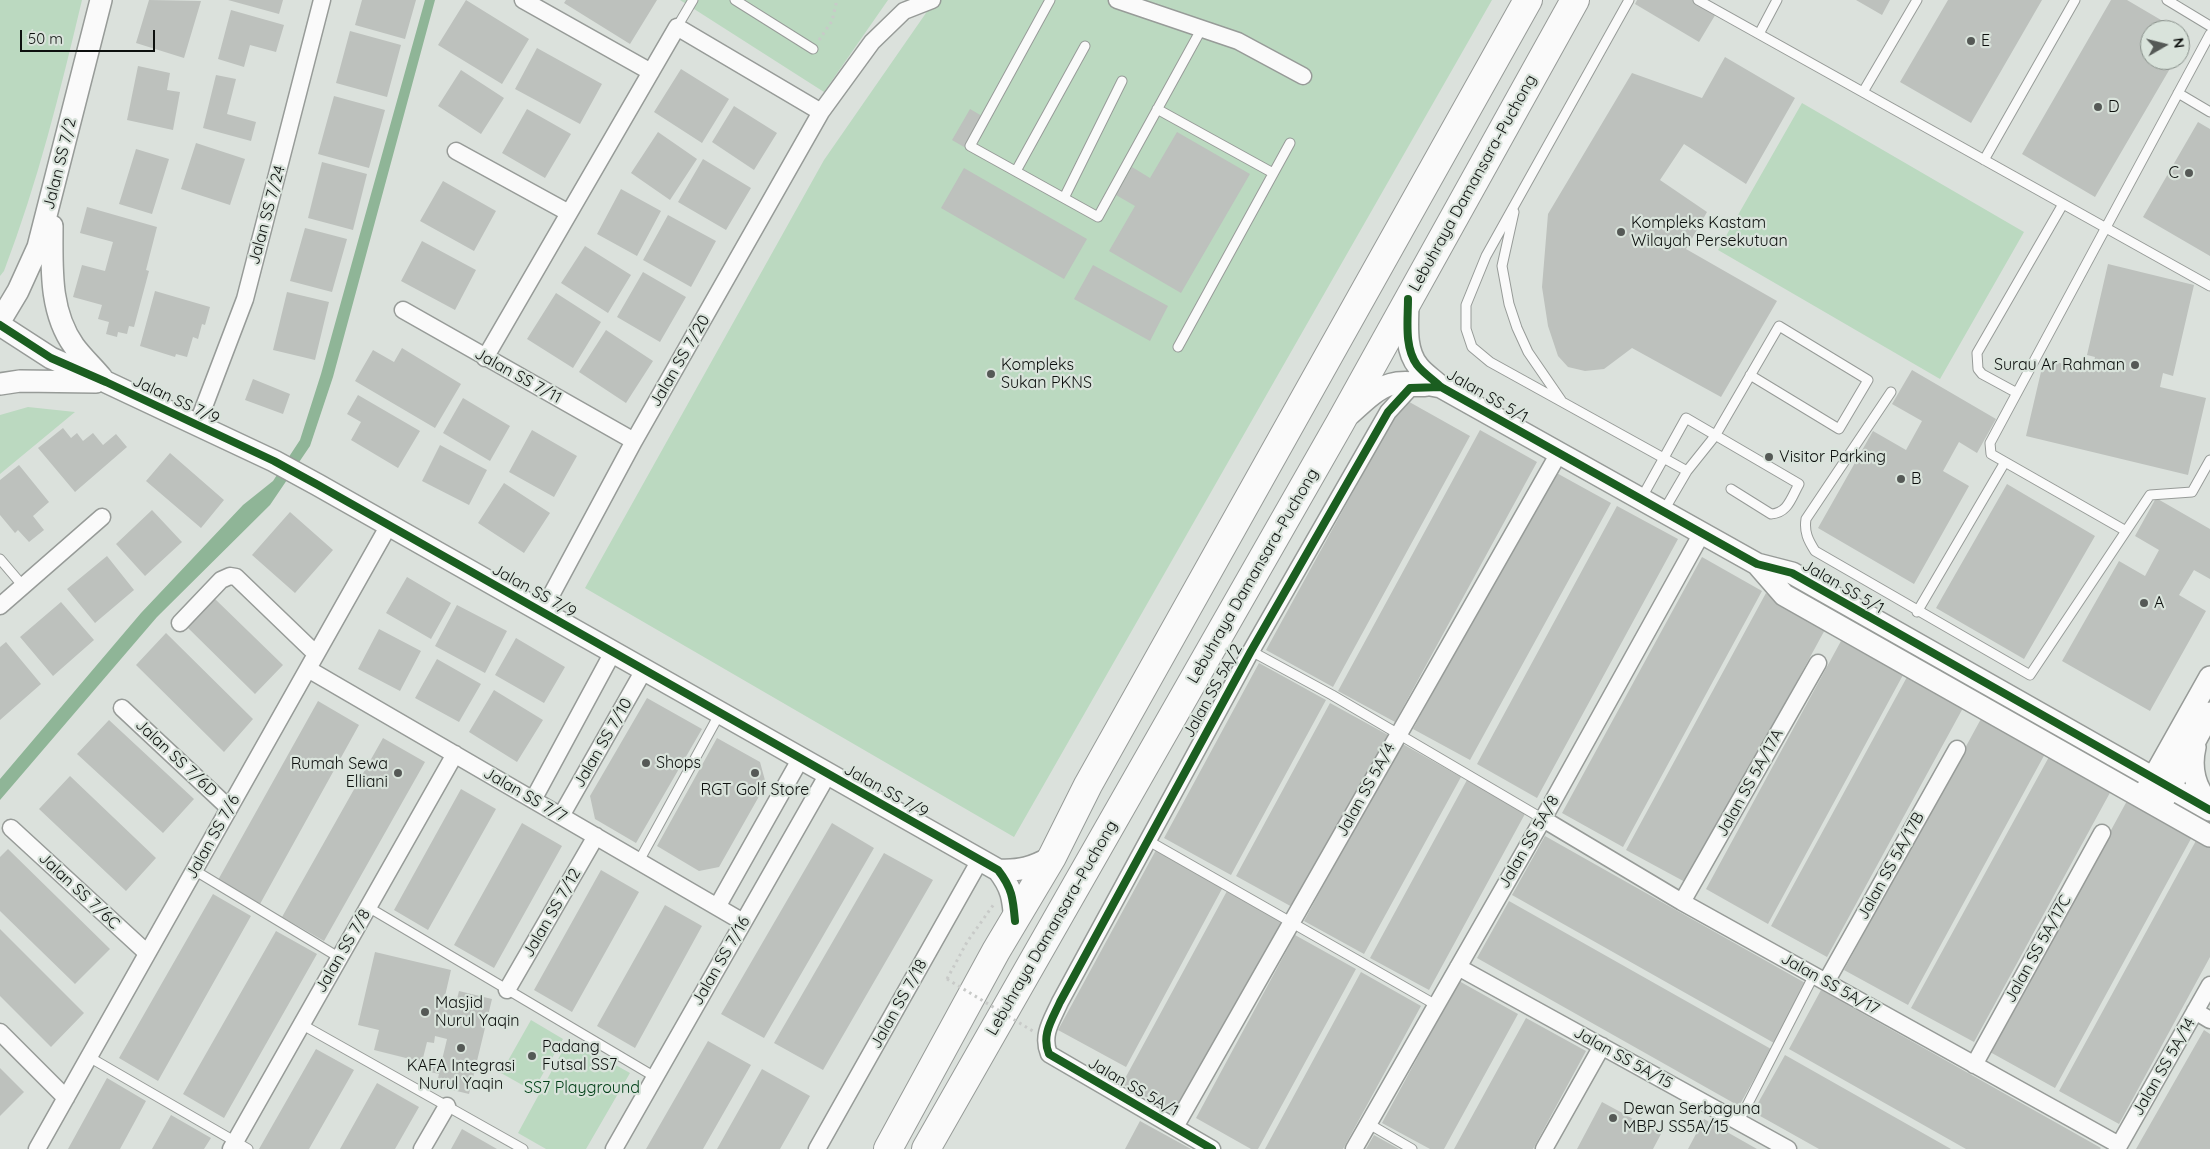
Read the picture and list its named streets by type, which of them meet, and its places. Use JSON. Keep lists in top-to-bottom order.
{
  "streets": {
    "highway": ["Lebuhraya Damansara–Puchong"],
    "street": [
      "Jalan SS 7/2",
      "Jalan SS 7/24",
      "Jalan SS 7/20",
      "Jalan SS 7/11",
      "Jalan SS 5/1",
      "Jalan SS 7/9",
      "Jalan SS 5A/2",
      "Jalan SS 7/10",
      "Jalan SS 7/6D",
      "Jalan SS 5A/17A",
      "Jalan SS 5A/4",
      "Jalan SS 7/7",
      "Jalan SS 7/6",
      "Jalan SS 5A/8",
      "Jalan SS 5A/17B",
      "Jalan SS 7/6C",
      "Jalan SS 7/12",
      "Jalan SS 5A/17C",
      "Jalan SS 7/8",
      "Jalan SS 7/16",
      "Jalan SS 5A/17",
      "Jalan SS 7/18",
      "Jalan SS 5A/15",
      "Jalan SS 5A/14",
      "Jalan SS 5A/1"
    ]
  },
  "crossings": [
    ["Lebuhraya Damansara–Puchong", "Jalan SS 5/1"],
    ["Jalan SS 7/24", "Jalan SS 7/9"],
    ["Jalan SS 7/20", "Jalan SS 7/11"],
    ["Jalan SS 7/20", "Jalan SS 7/9"],
    ["Jalan SS 5/1", "Jalan SS 5A/2"],
    ["Jalan SS 5/1", "Jalan SS 5A/4"],
    ["Jalan SS 5/1", "Jalan SS 5A/8"],
    ["Jalan SS 7/9", "Jalan SS 7/10"],
    ["Jalan SS 7/9", "Jalan SS 7/6"],
    ["Jalan SS 7/9", "Jalan SS 7/16"],
    ["Jalan SS 7/9", "Jalan SS 7/18"],
    ["Jalan SS 5A/2", "Jalan SS 5A/1"],
    ["Jalan SS 7/10", "Jalan SS 7/7"],
    ["Jalan SS 7/6D", "Jalan SS 7/6"],
    ["Jalan SS 5A/17A", "Jalan SS 5A/17"],
    ["Jalan SS 5A/4", "Jalan SS 5A/1"],
    ["Jalan SS 7/7", "Jalan SS 7/6"],
    ["Jalan SS 7/7", "Jalan SS 7/12"],
    ["Jalan SS 7/7", "Jalan SS 7/8"],
    ["Jalan SS 7/7", "Jalan SS 7/16"],
    ["Jalan SS 7/6", "Jalan SS 7/6C"],
    ["Jalan SS 5A/8", "Jalan SS 5A/17"],
    ["Jalan SS 5A/8", "Jalan SS 5A/15"],
    ["Jalan SS 5A/17B", "Jalan SS 5A/17"],
    ["Jalan SS 5A/17C", "Jalan SS 5A/17"],
    ["Jalan SS 5A/17", "Jalan SS 5A/14"]
  ],
  "parks": ["SS7 Playground"],
  "places": [
    "E",
    "D",
    "C",
    "Kompleks Kastam Wilayah Persekutuan",
    "Surau Ar Rahman",
    "Kompleks Sukan PKNS",
    "Visitor Parking",
    "B",
    "A",
    "Shops",
    "Rumah Sewa Elliani",
    "RGT Golf Store",
    "Masjid Nurul Yaqin",
    "KAFA Integrasi Nurul Yaqin",
    "Padang Futsal SS7",
    "Dewan Serbaguna MBPJ SS5A/15"
  ],
  "scale_bar": "50 m",
  "north": "right"
}
